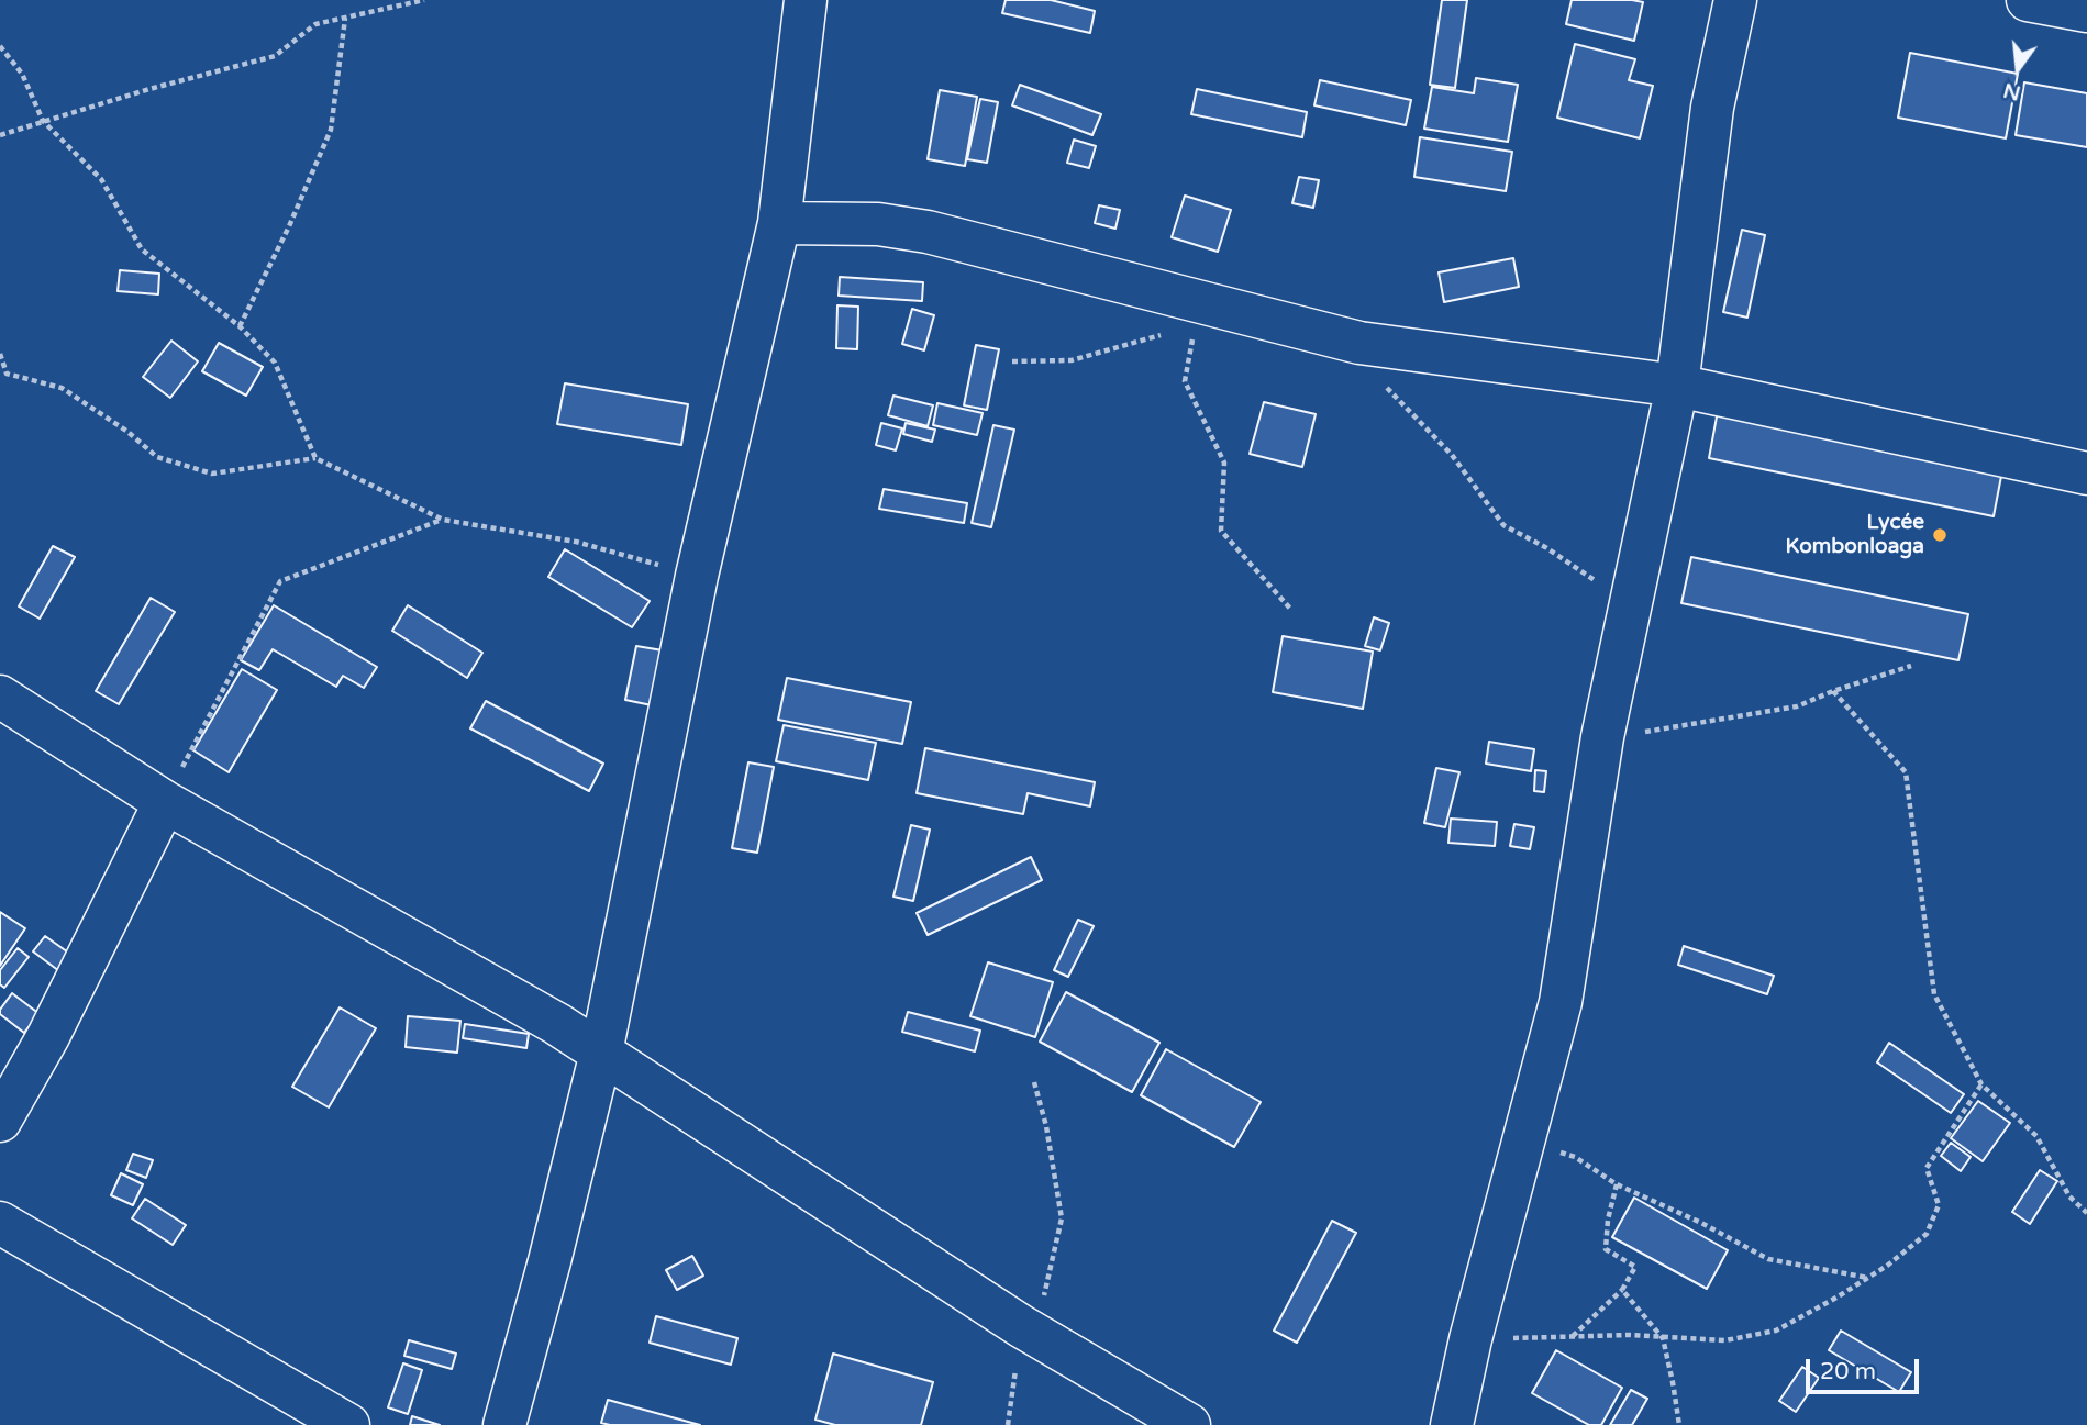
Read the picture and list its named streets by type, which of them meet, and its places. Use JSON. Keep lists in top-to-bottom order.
{
  "places": ["Lycée Kombonloaga"],
  "scale_bar": "20 m",
  "north": "bottom"
}
